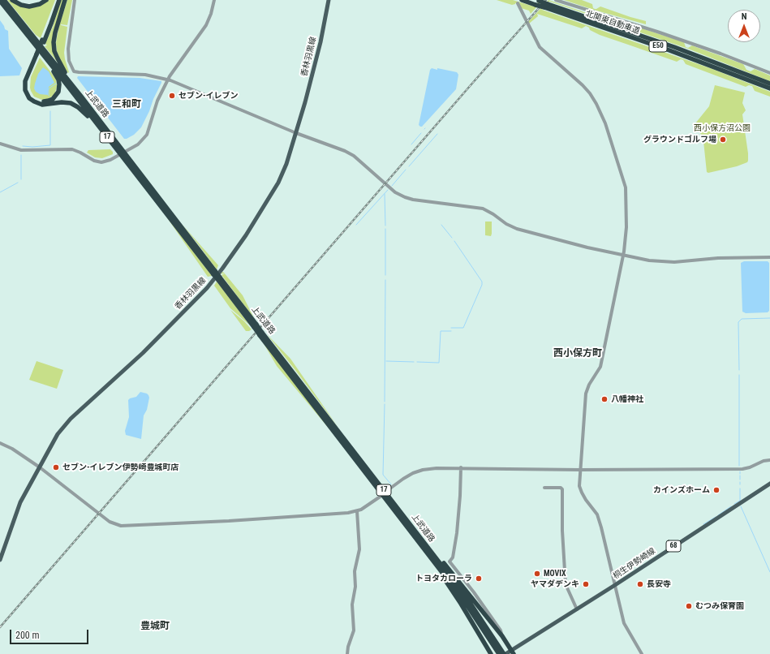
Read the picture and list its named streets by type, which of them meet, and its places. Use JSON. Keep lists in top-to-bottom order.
{
  "streets": {
    "highway": [
      "北関東自動車道",
      "E50",
      "上武道路",
      "17"
    ],
    "main road": ["香林羽黒線", "68", "桐生伊勢崎線"]
  },
  "crossings": [
    ["上武道路", "桐生伊勢崎線"]
  ],
  "districts": ["三和町", "西小保方町", "豊城町"],
  "parks": ["西小保方沼公園"],
  "places": [
    "セブン-イレブン",
    "グラウンドゴルフ場",
    "八幡神社",
    "セブン-イレブン伊勢崎豊城町店",
    "カインズホーム",
    "MOVIX",
    "トヨタカローラ",
    "ヤマダデンキ",
    "長安寺",
    "むつみ保育園"
  ],
  "scale_bar": "200 m",
  "north": "top"
}
